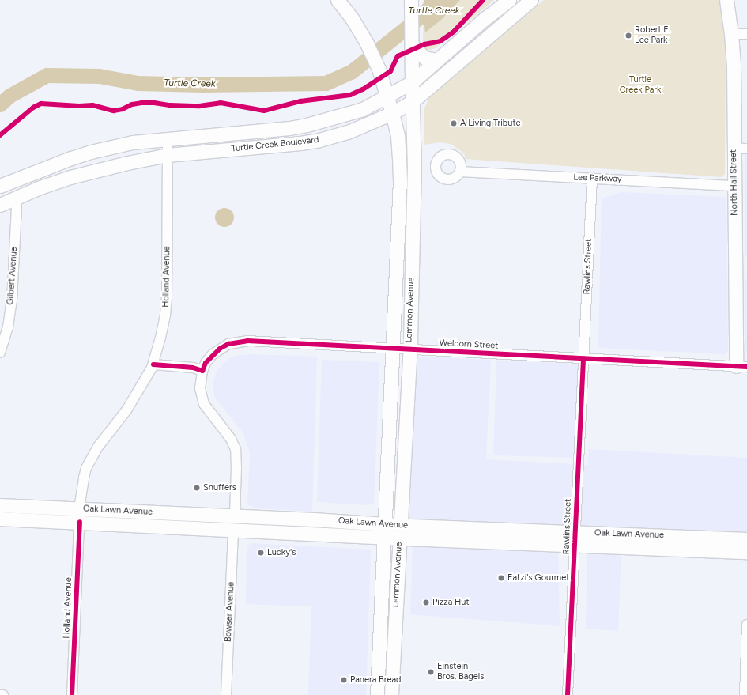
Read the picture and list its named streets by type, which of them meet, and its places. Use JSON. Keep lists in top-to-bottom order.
{
  "streets": {
    "main road": [
      "Turtle Creek Boulevard",
      "North Hall Street",
      "Lemmon Avenue",
      "Oak Lawn Avenue"
    ],
    "street": [
      "Lee Parkway",
      "Rawlins Street",
      "Gilbert Avenue",
      "Holland Avenue",
      "Welborn Street",
      "Bowser Avenue"
    ]
  },
  "crossings": [
    ["Turtle Creek Boulevard", "Gilbert Avenue"],
    ["Turtle Creek Boulevard", "Holland Avenue"],
    ["Turtle Creek Boulevard", "Lemmon Avenue"],
    ["Lee Parkway", "North Hall Street"],
    ["Lee Parkway", "Rawlins Street"],
    ["North Hall Street", "Welborn Street"],
    ["Rawlins Street", "Welborn Street"],
    ["Rawlins Street", "Oak Lawn Avenue"],
    ["Holland Avenue", "Oak Lawn Avenue"],
    ["Lemmon Avenue", "Welborn Street"],
    ["Lemmon Avenue", "Oak Lawn Avenue"],
    ["Oak Lawn Avenue", "Bowser Avenue"]
  ],
  "water": ["Turtle Creek"],
  "parks": ["Turtle Creek Park"],
  "places": [
    "Robert E. Lee Park",
    "A Living Tribute",
    "Snuffers",
    "Lucky's",
    "Eatzi's Gourmet",
    "Pizza Hut",
    "Einstein Bros. Bagels",
    "Panera Bread"
  ]
}
